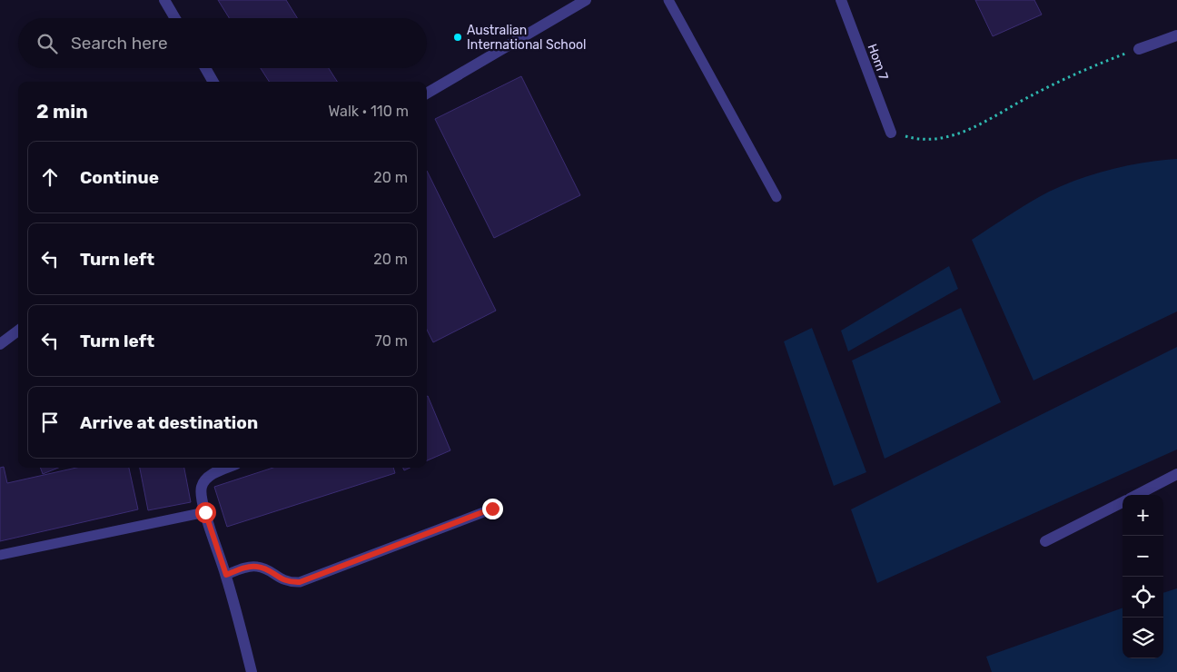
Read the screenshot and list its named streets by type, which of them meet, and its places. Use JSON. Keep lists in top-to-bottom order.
{
  "streets": {
    "street": ["Hom 7"]
  },
  "places": ["Australian International School"],
  "page": {
    "search": "Search here",
    "heading": ["2 min", "Walk · 110 m"],
    "list": [
      ["Continue", "20 m"],
      ["Turn left", "20 m"],
      ["Turn left", "70 m"],
      "Arrive at destination"
    ],
    "map_buttons": ["+", "−"]
  }
}
